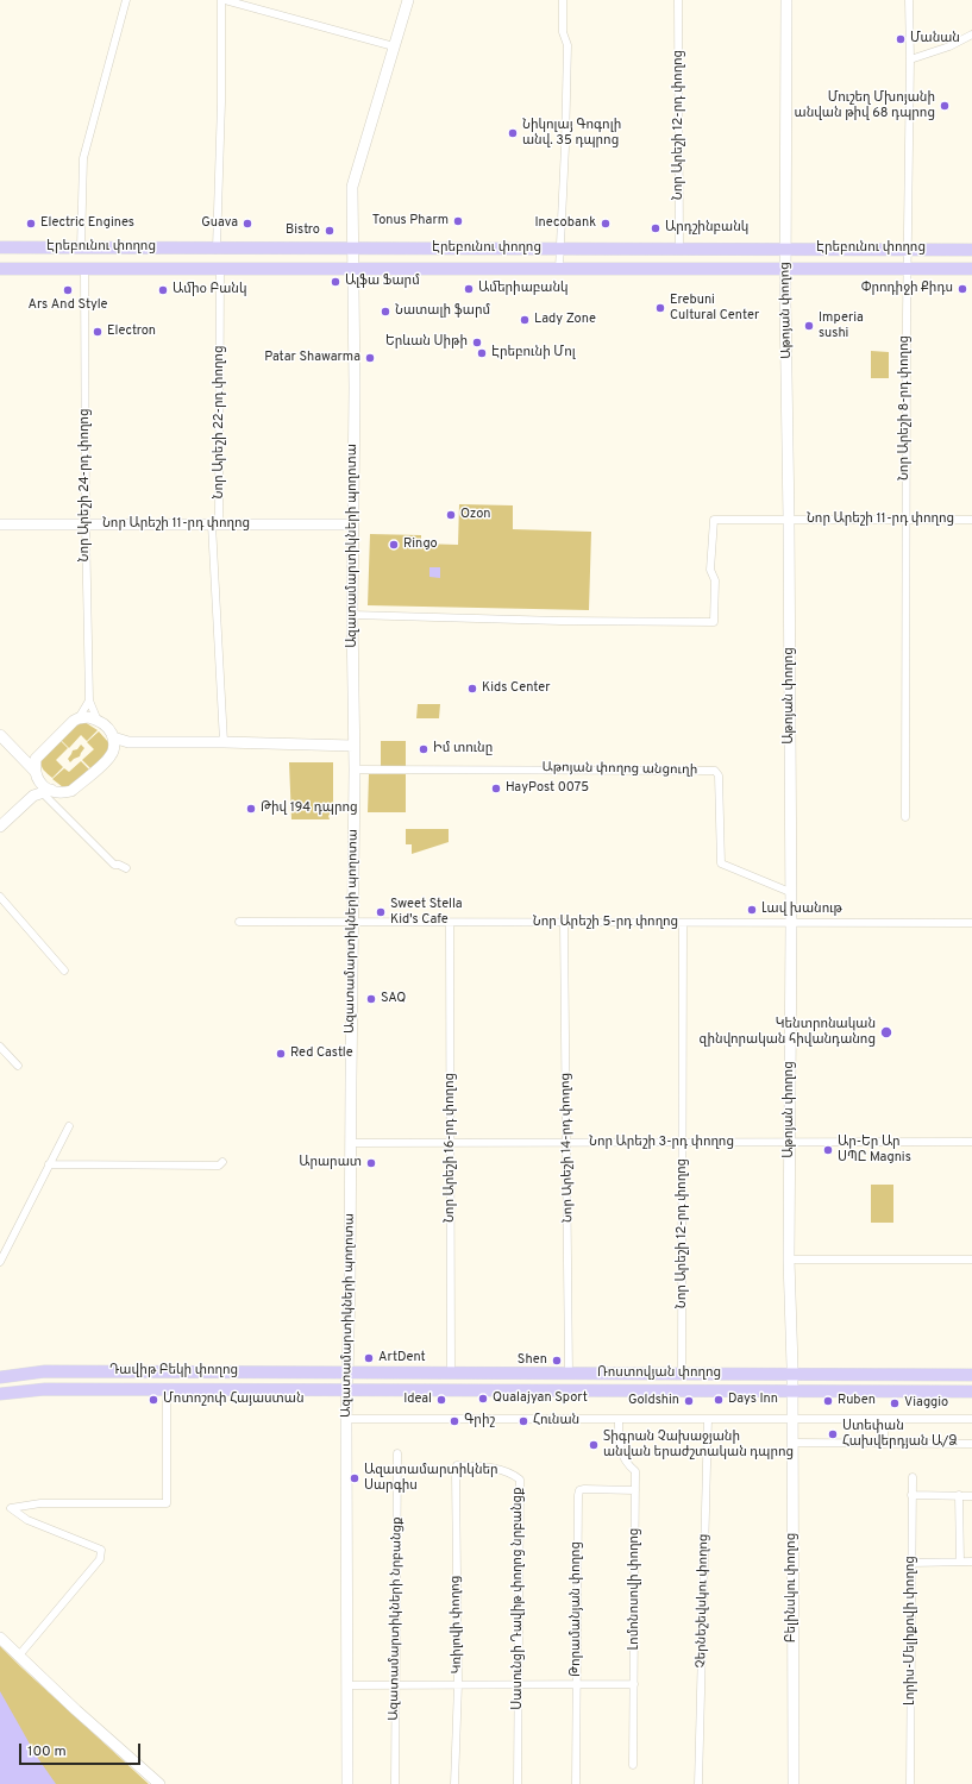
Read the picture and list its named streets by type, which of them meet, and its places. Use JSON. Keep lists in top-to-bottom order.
{
  "streets": {
    "main road": ["Էրեբունու փողոց", "Դավիթ Բեկի փողոց", "Ռոստովյան փողոց"],
    "street": [
      "Նոր Արեշի 12-րդ փողոց",
      "Աթոյան փողոց",
      "Նոր Արեշի 8-րդ փողոց",
      "Նոր Արեշի 22-րդ փողոց",
      "Նոր Արեշի 24-րդ փողոց",
      "Նոր Արեշի 11-րդ փողոց",
      "Ազատամարտիկների պողոտա",
      "Աթոյան փողոց անցուղի",
      "Նոր Արեշի 5-րդ փողոց",
      "Նոր Արեշի 3-րդ փողոց",
      "Նոր Արեշի 16-րդ փողոց",
      "Նոր Արեշի 14-րդ փողոց",
      "Բելինսկու փողոց",
      "Լոմոնոսովի փողոց",
      "Սասունցի Դավիթ փողոց նրբանցք",
      "Չերնեշեվսկու փողոց",
      "Թորամանյան փողոց",
      "Ազատամարտիկների նրբանցք",
      "Կռիլովի փողոց",
      "Լորիս-Մելիքովի փողոց"
    ]
  },
  "crossings": [
    ["Նոր Արեշի 12-րդ փողոց", "Էրեբունու փողոց"],
    ["Նոր Արեշի 12-րդ փողոց", "Նոր Արեշի 5-րդ փողոց"],
    ["Նոր Արեշի 12-րդ փողոց", "Նոր Արեշի 3-րդ փողոց"],
    ["Նոր Արեշի 12-րդ փողոց", "Ռոստովյան փողոց"],
    ["Էրեբունու փողոց", "Աթոյան փողոց"],
    ["Էրեբունու փողոց", "Նոր Արեշի 8-րդ փողոց"],
    ["Էրեբունու փողոց", "Նոր Արեշի 22-րդ փողոց"],
    ["Էրեբունու փողոց", "Նոր Արեշի 24-րդ փողոց"],
    ["Էրեբունու փողոց", "Ազատամարտիկների պողոտա"],
    ["Աթոյան փողոց", "Նոր Արեշի 11-րդ փողոց"],
    ["Աթոյան փողոց", "Աթոյան փողոց անցուղի"],
    ["Աթոյան փողոց", "Նոր Արեշի 5-րդ փողոց"],
    ["Աթոյան փողոց", "Նոր Արեշի 3-րդ փողոց"],
    ["Աթոյան փողոց", "Ռոստովյան փողոց"],
    ["Աթոյան փողոց", "Բելինսկու փողոց"],
    ["Նոր Արեշի 8-րդ փողոց", "Նոր Արեշի 11-րդ փողոց"],
    ["Նոր Արեշի 22-րդ փողոց", "Նոր Արեշի 11-րդ փողոց"],
    ["Նոր Արեշի 24-րդ փողոց", "Նոր Արեշի 11-րդ փողոց"],
    ["Նոր Արեշի 11-րդ փողոց", "Ազատամարտիկների պողոտա"],
    ["Ազատամարտիկների պողոտա", "Աթոյան փողոց անցուղի"],
    ["Ազատամարտիկների պողոտա", "Նոր Արեշի 5-րդ փողոց"],
    ["Ազատամարտիկների պողոտա", "Նոր Արեշի 3-րդ փողոց"],
    ["Ազատամարտիկների պողոտա", "Դավիթ Բեկի փողոց"],
    ["Ազատամարտիկների պողոտա", "Ռոստովյան փողոց"],
    ["Նոր Արեշի 5-րդ փողոց", "Նոր Արեշի 16-րդ փողոց"],
    ["Նոր Արեշի 5-րդ փողոց", "Նոր Արեշի 14-րդ փողոց"],
    ["Նոր Արեշի 3-րդ փողոց", "Նոր Արեշի 16-րդ փողոց"],
    ["Նոր Արեշի 3-րդ փողոց", "Նոր Արեշի 14-րդ փողոց"],
    ["Նոր Արեշի 16-րդ փողոց", "Ռոստովյան փողոց"],
    ["Նոր Արեշի 14-րդ փողոց", "Ռոստովյան փողոց"],
    ["Դավիթ Բեկի փողոց", "Ռոստովյան փողոց"],
    ["Ռոստովյան փողոց", "Բելինսկու փողոց"],
    ["Լոմոնոսովի փողոց", "Թորամանյան փողոց"],
    ["Սասունցի Դավիթ փողոց նրբանցք", "Կռիլովի փողոց"]
  ],
  "places": [
    "Մանան",
    "Մուշեղ Մխոյանի անվան թիվ 68 դպրոց",
    "Նիկոլայ Գոգոլի անվ. 35 դպրոց",
    "Tonus Pharm",
    "Electric Engines",
    "Guava",
    "Inecobank",
    "Արդշինբանկ",
    "Bistro",
    "Ալֆա Ֆարմ",
    "Ամերիաբանկ",
    "Փրոդիջի Քիդս",
    "Ars And Style",
    "Ամիօ Բանկ",
    "Erebuni Cultural Center",
    "Նատալի ֆարմ",
    "Lady Zone",
    "Imperia sushi",
    "Electron",
    "Երևան Սիթի",
    "Էրեբունի Մոլ",
    "Patar Shawarma",
    "Ozon",
    "Ringo",
    "Kids Center",
    "Իմ տունը",
    "HayPost 0075",
    "Թիվ 194 դպրոց",
    "Լավ խանութ",
    "Sweet Stella Kid's Cafe",
    "SAQ",
    "Կենտրոնական զինվորական հիվանդանոց",
    "Red Castle",
    "Ար-Եր Ար ՍՊԸ Magnis",
    "Արարատ",
    "ArtDent",
    "Shen",
    "Qualajyan Sport",
    "Մոտոշոփ Հայաստան",
    "Ideal",
    "Days Inn",
    "Goldshin",
    "Ruben",
    "Viaggio",
    "Գրիշ",
    "Հունան",
    "Ստեփան Հախվերդյան Ա/Ձ",
    "Տիգրան Չախաջյանի անվան երաժշտական դպրոց",
    "Ազատամարտիկներ Սարգիս"
  ],
  "scale_bar": "100 m"
}
